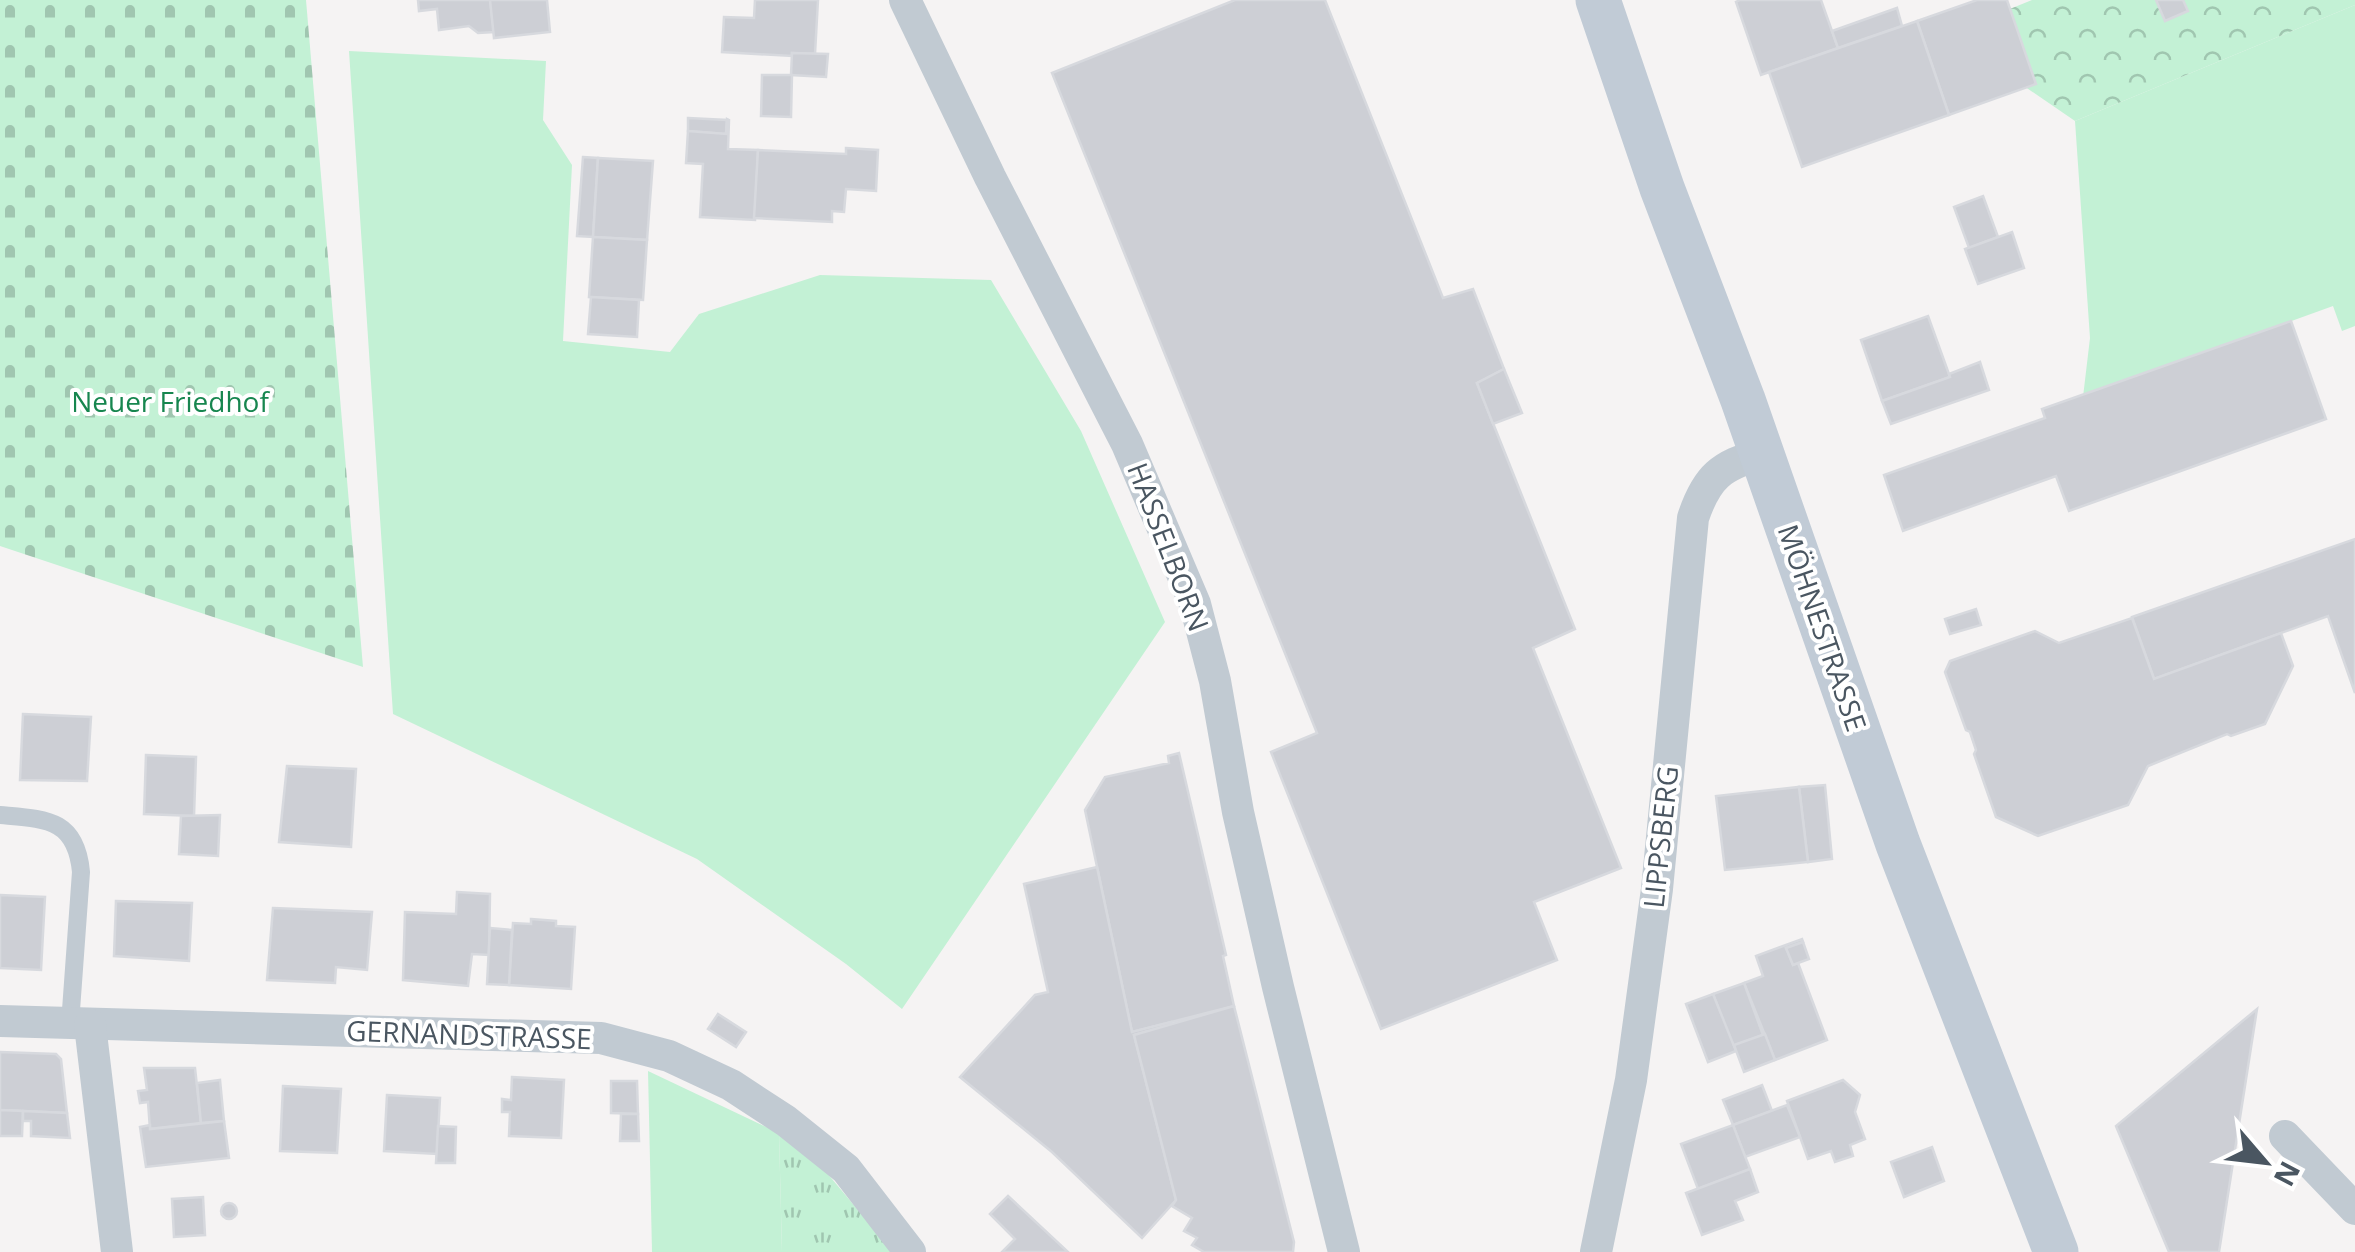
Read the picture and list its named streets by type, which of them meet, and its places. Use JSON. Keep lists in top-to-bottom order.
{
  "streets": {
    "street": [
      "HASSELBORN",
      "MÖHNESTRASSE",
      "LIPPSBERG",
      "GERNANDSTRASSE"
    ]
  },
  "crossings": [
    ["MÖHNESTRASSE", "LIPPSBERG"]
  ],
  "parks": ["Neuer Friedhof"],
  "north": "bottom right"
}
